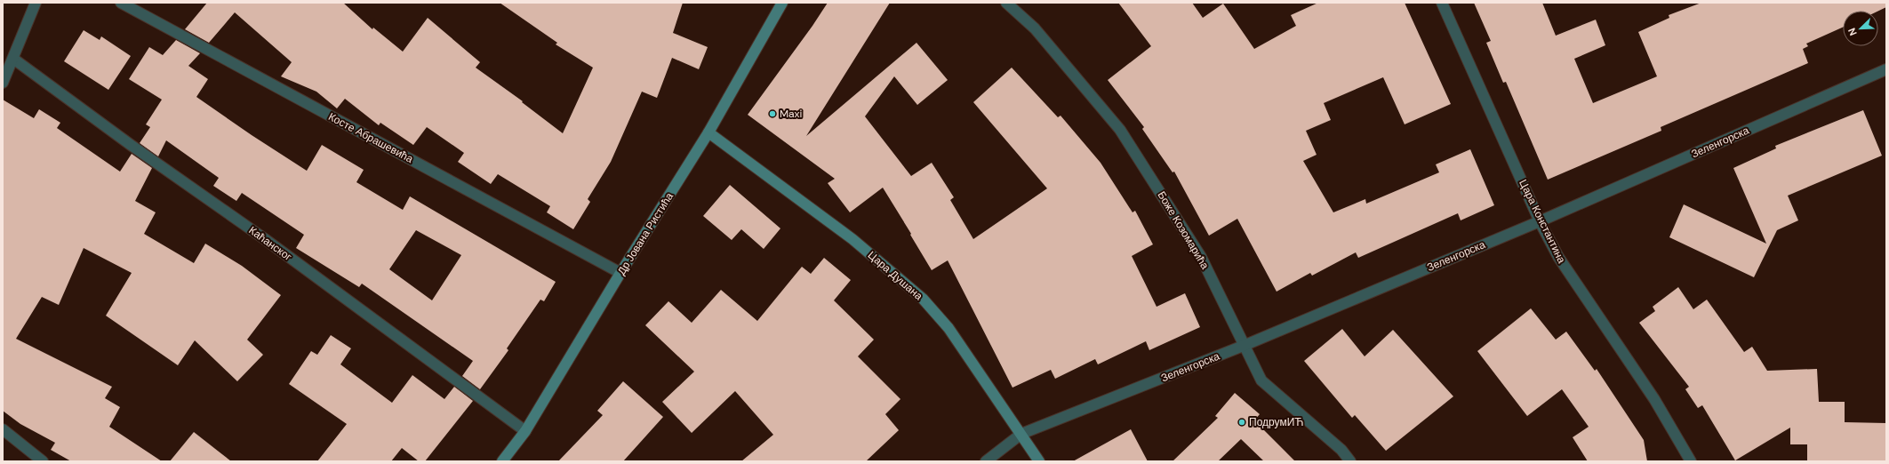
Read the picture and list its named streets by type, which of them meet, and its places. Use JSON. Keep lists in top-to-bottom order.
{
  "streets": {
    "street": [
      "Косте Абрашевића",
      "Зеленгорска",
      "Цара Константина",
      "Боже Козомарића",
      "Др Јована Ристића",
      "Каћанског",
      "Цара Душана"
    ]
  },
  "crossings": [
    ["Косте Абрашевића", "Др Јована Ристића"],
    ["Зеленгорска", "Цара Константина"],
    ["Зеленгорска", "Боже Козомарића"],
    ["Зеленгорска", "Цара Душана"],
    ["Др Јована Ристића", "Каћанског"],
    ["Др Јована Ристића", "Цара Душана"]
  ],
  "places": ["Maxi", "ПодрумИЋ"],
  "north": "bottom left"
}
